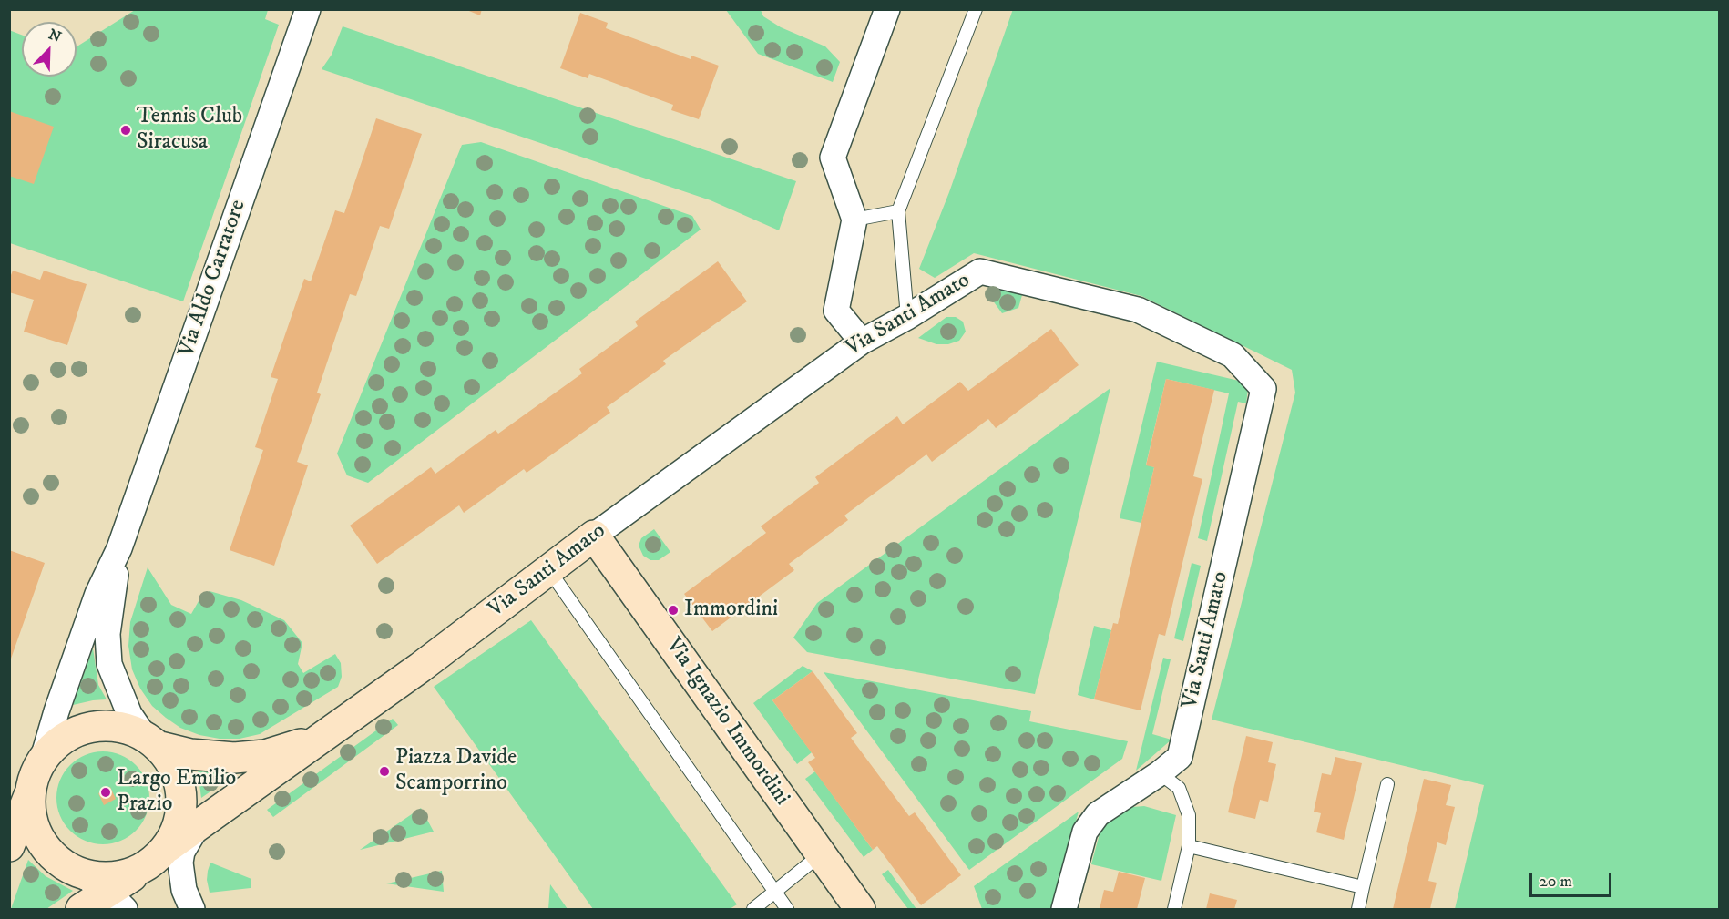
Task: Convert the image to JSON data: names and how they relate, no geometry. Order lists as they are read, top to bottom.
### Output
{
  "streets": {
    "street": ["Via Aldo Carratore", "Via Santi Amato", "Via Ignazio Immordini"]
  },
  "crossings": [
    ["Via Santi Amato", "Via Ignazio Immordini"]
  ],
  "places": [
    "Tennis Club Siracusa",
    "Immordini",
    "Piazza Davide Scamporrino",
    "Largo Emilio Prazio"
  ],
  "scale_bar": "20 m",
  "north": "top right"
}
